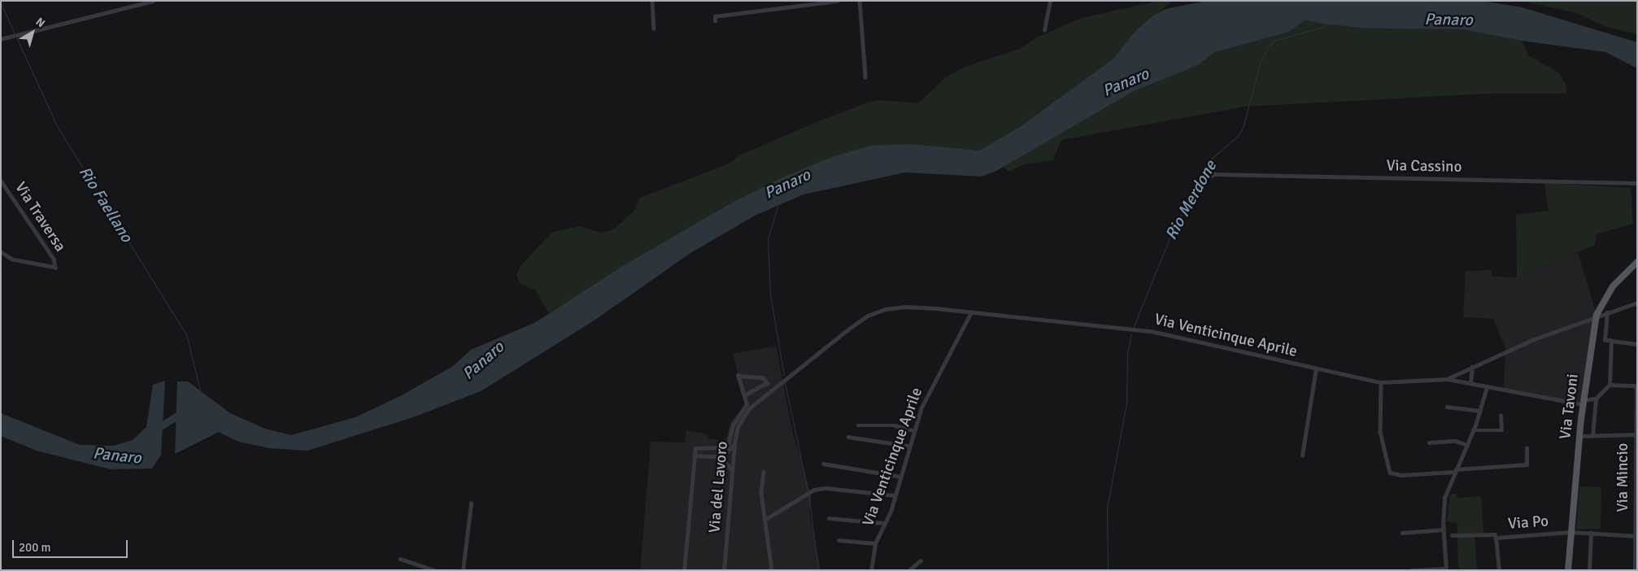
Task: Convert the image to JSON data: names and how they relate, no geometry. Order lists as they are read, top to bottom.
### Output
{
  "streets": {
    "main road": ["Via Tavoni"],
    "street": [
      "Via Cassino",
      "Via Traversa",
      "Via Venticinque Aprile",
      "Via Mincio",
      "Via del Lavoro",
      "Via Po"
    ]
  },
  "crossings": [
    ["Via Venticinque Aprile", "Via Tavoni"],
    ["Via Venticinque Aprile", "Via del Lavoro"],
    ["Via Tavoni", "Via Po"],
    ["Via Mincio", "Via Po"]
  ],
  "water": ["Panaro", "Rio Merdone", "Rio Faellano"],
  "scale_bar": "200 m",
  "north": "top right"
}
